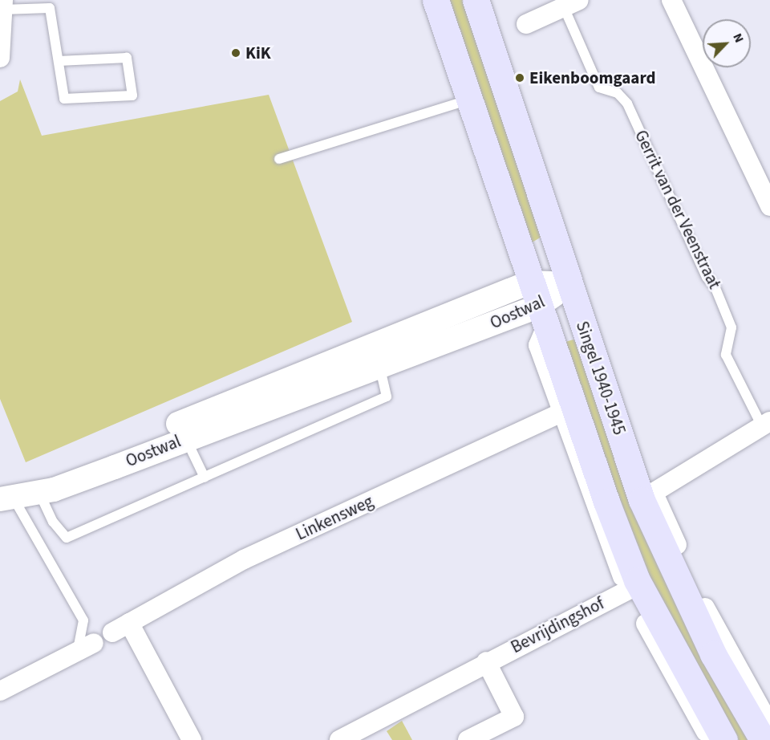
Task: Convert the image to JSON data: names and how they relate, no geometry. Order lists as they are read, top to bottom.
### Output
{
  "streets": {
    "main road": ["Singel 1940-1945"],
    "street": ["Oostwal", "Linkensweg", "Bevrijdingshof"],
    "lane": ["Gerrit van der Veenstraat"]
  },
  "crossings": [
    ["Oostwal", "Singel 1940-1945"]
  ],
  "places": ["KiK", "Eikenboomgaard"],
  "north": "top right"
}
